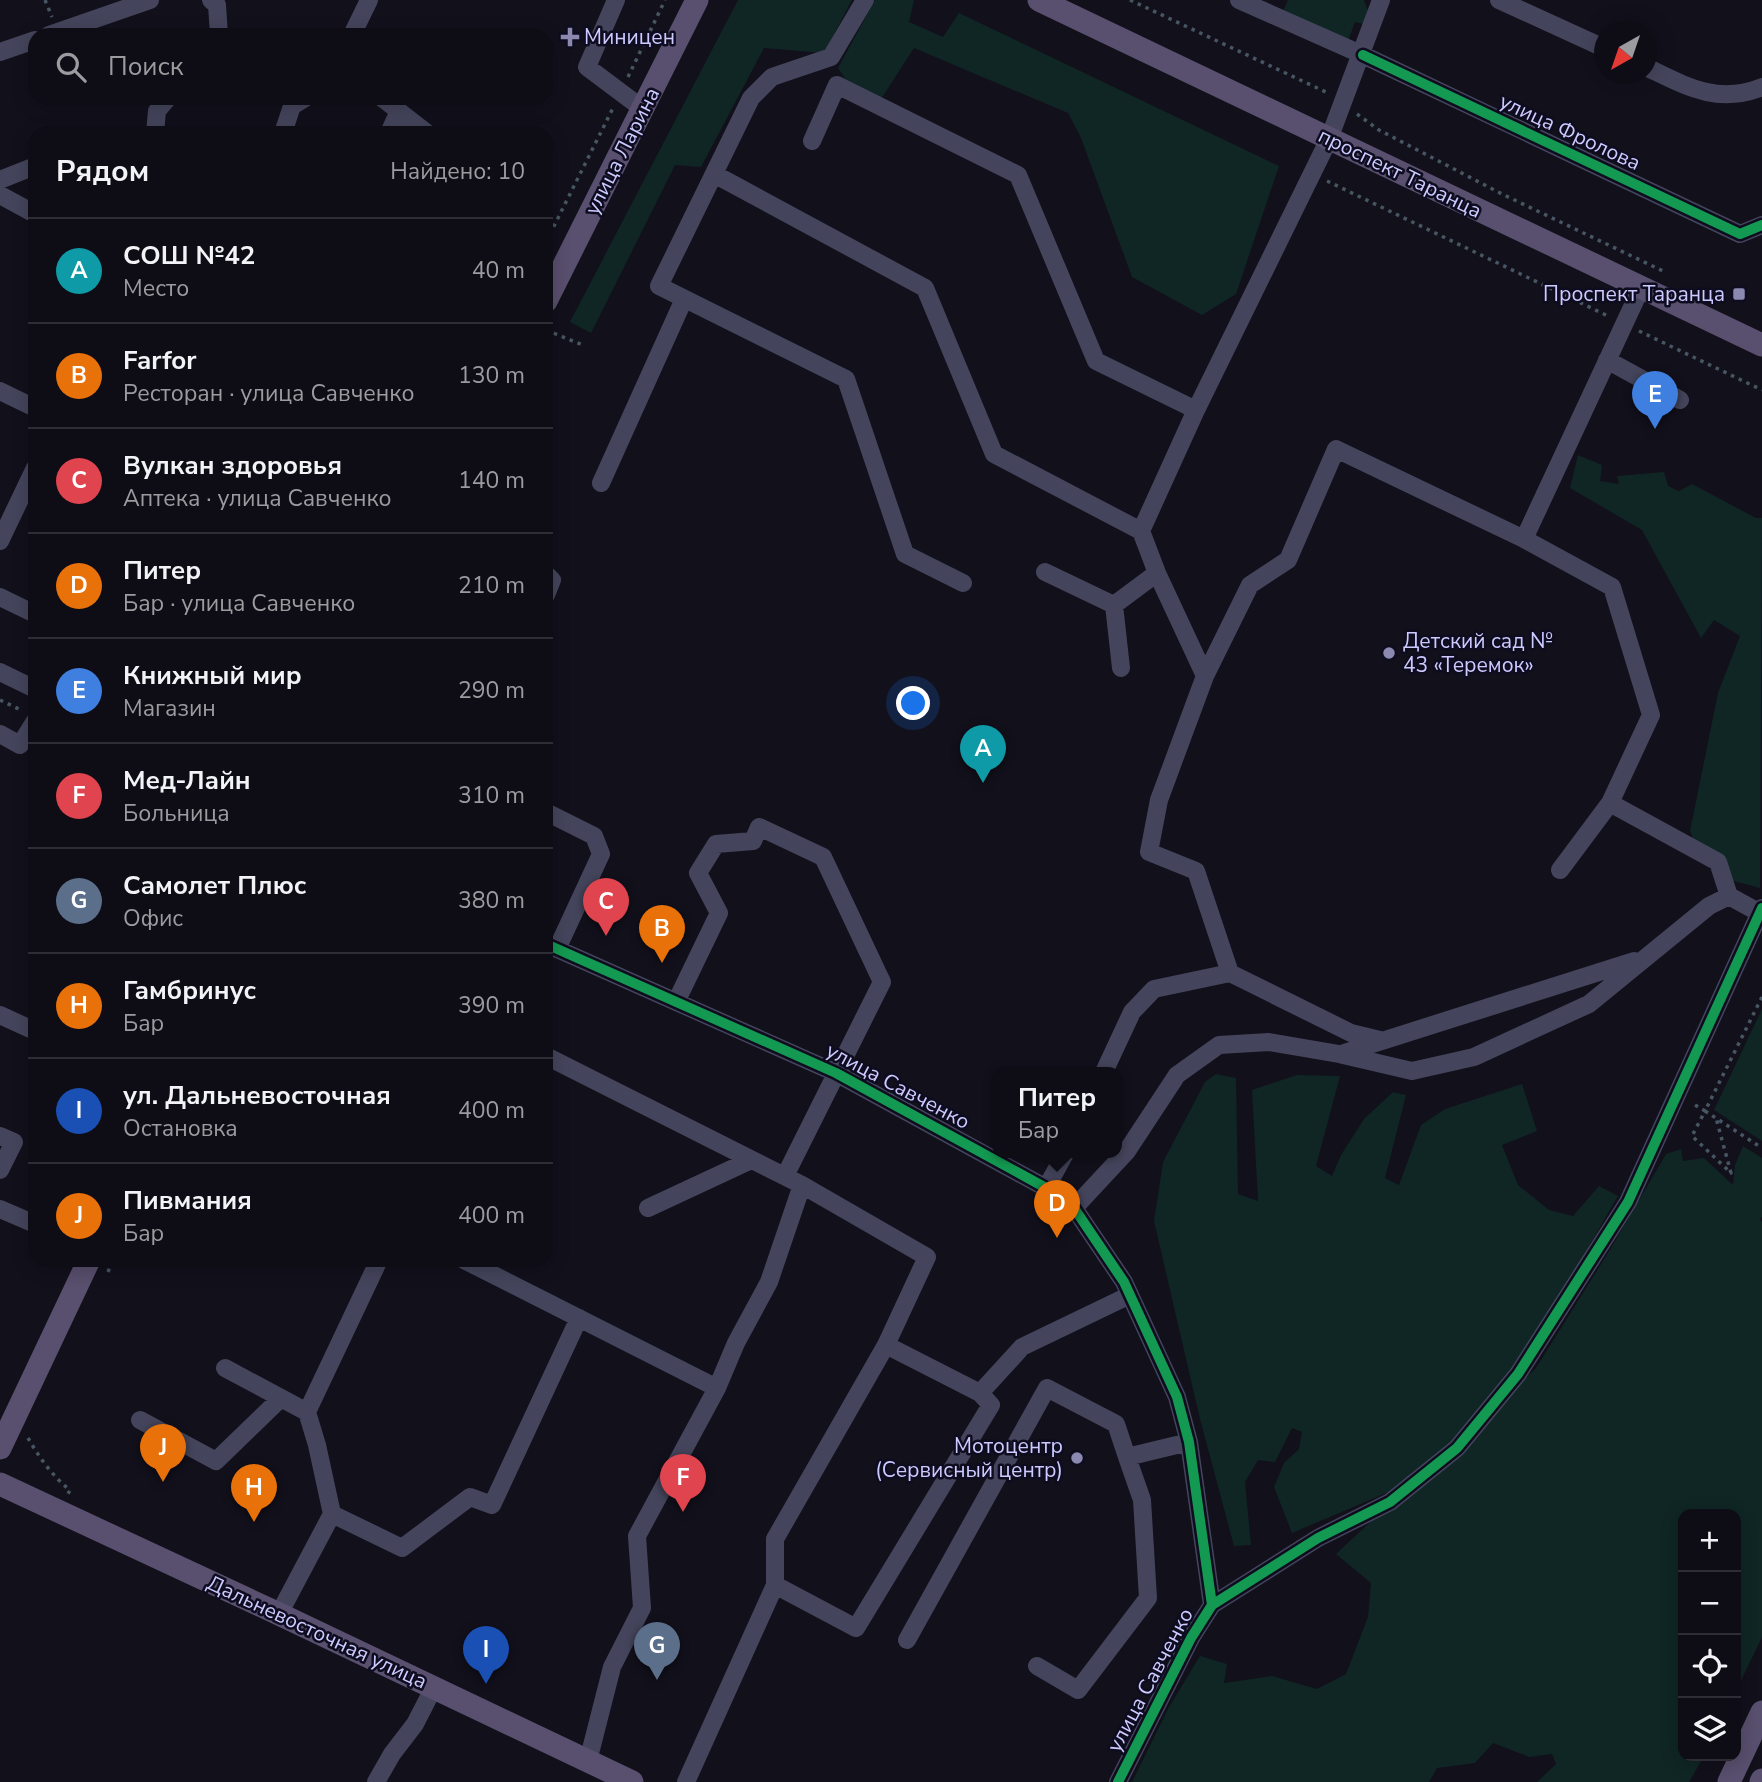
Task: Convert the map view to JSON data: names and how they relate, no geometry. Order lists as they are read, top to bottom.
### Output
{
  "streets": {
    "main road": ["улица Ларина", "проспект Таранца", "Дальневосточная улица"],
    "street": ["улица Фролова", "улица Савченко"]
  },
  "places": {
    "health": ["Миницен"],
    "transit": ["Проспект Таранца"],
    "other": ["Детский сад № 43 «Теремок»", "Мотоцентр (Сервисный центр)"]
  },
  "north": "bottom left",
  "page": {
    "search": "Поиск",
    "heading": ["Рядом", "Найдено: 10"],
    "list": [
      {
        "mark": "A",
        "name": "СОШ №42",
        "note": "Место",
        "value": "40 m"
      },
      {
        "mark": "B",
        "name": "Farfor",
        "note": "Ресторан · улица Савченко",
        "value": "130 m"
      },
      {
        "mark": "C",
        "name": "Вулкан здоровья",
        "note": "Аптека · улица Савченко",
        "value": "140 m"
      },
      {
        "mark": "D",
        "name": "Питер",
        "note": "Бар · улица Савченко",
        "value": "210 m"
      },
      {
        "mark": "E",
        "name": "Книжный мир",
        "note": "Магазин",
        "value": "290 m"
      },
      {
        "mark": "F",
        "name": "Мед-Лайн",
        "note": "Больница",
        "value": "310 m"
      },
      {
        "mark": "G",
        "name": "Самолет Плюс",
        "note": "Офис",
        "value": "380 m"
      },
      {
        "mark": "H",
        "name": "Гамбринус",
        "note": "Бар",
        "value": "390 m"
      },
      {
        "mark": "I",
        "name": "ул. Дальневосточная",
        "note": "Остановка",
        "value": "400 m"
      },
      {
        "mark": "J",
        "name": "Пивмания",
        "note": "Бар",
        "value": "400 m"
      }
    ],
    "pins": [
      "E",
      "A",
      "C",
      "B",
      "D",
      "J",
      "F",
      "H",
      "G",
      "I"
    ],
    "popup": ["Питер", "Бар"],
    "map_buttons": ["+", "−"]
  }
}
